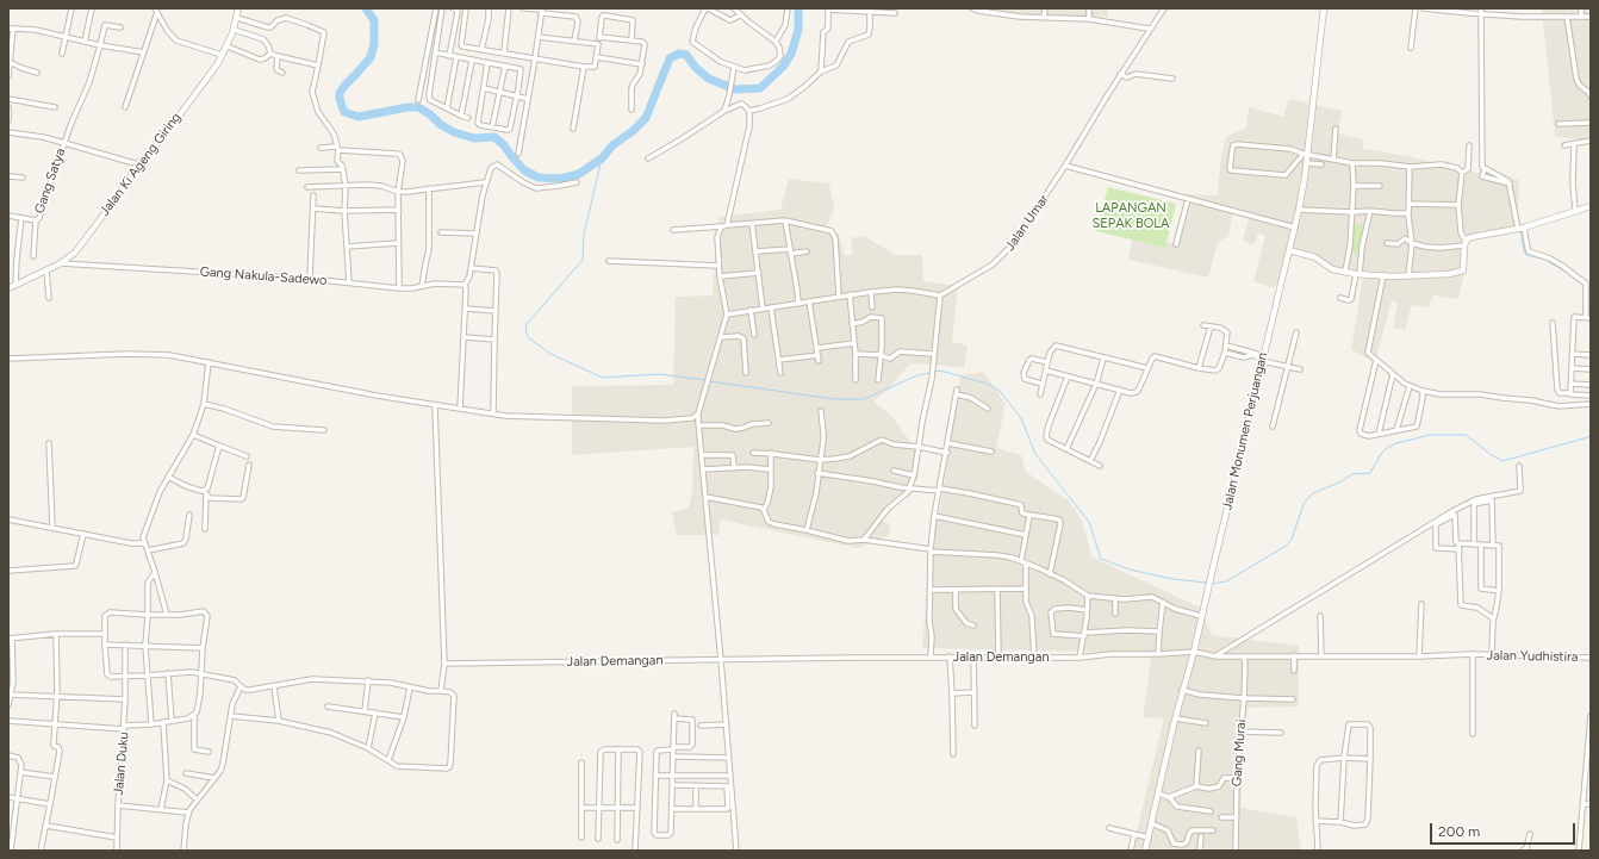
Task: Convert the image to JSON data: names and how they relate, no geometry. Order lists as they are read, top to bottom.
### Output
{
  "streets": {
    "street": [
      "Jalan Ki Ageng Giring",
      "Gang Satya",
      "Jalan Umar",
      "Gang Nakula-Sadewo",
      "Jalan Monumen Perjuangan",
      "Jalan Yudhistira",
      "Jalan Demangan",
      "Gang Murai",
      "Jalan Duku"
    ]
  },
  "crossings": [
    ["Jalan Ki Ageng Giring", "Gang Nakula-Sadewo"],
    ["Jalan Monumen Perjuangan", "Jalan Demangan"],
    ["Jalan Yudhistira", "Jalan Demangan"],
    ["Jalan Demangan", "Gang Murai"]
  ],
  "parks": ["LAPANGAN SEPAK BOLA"],
  "scale_bar": "200 m"
}
